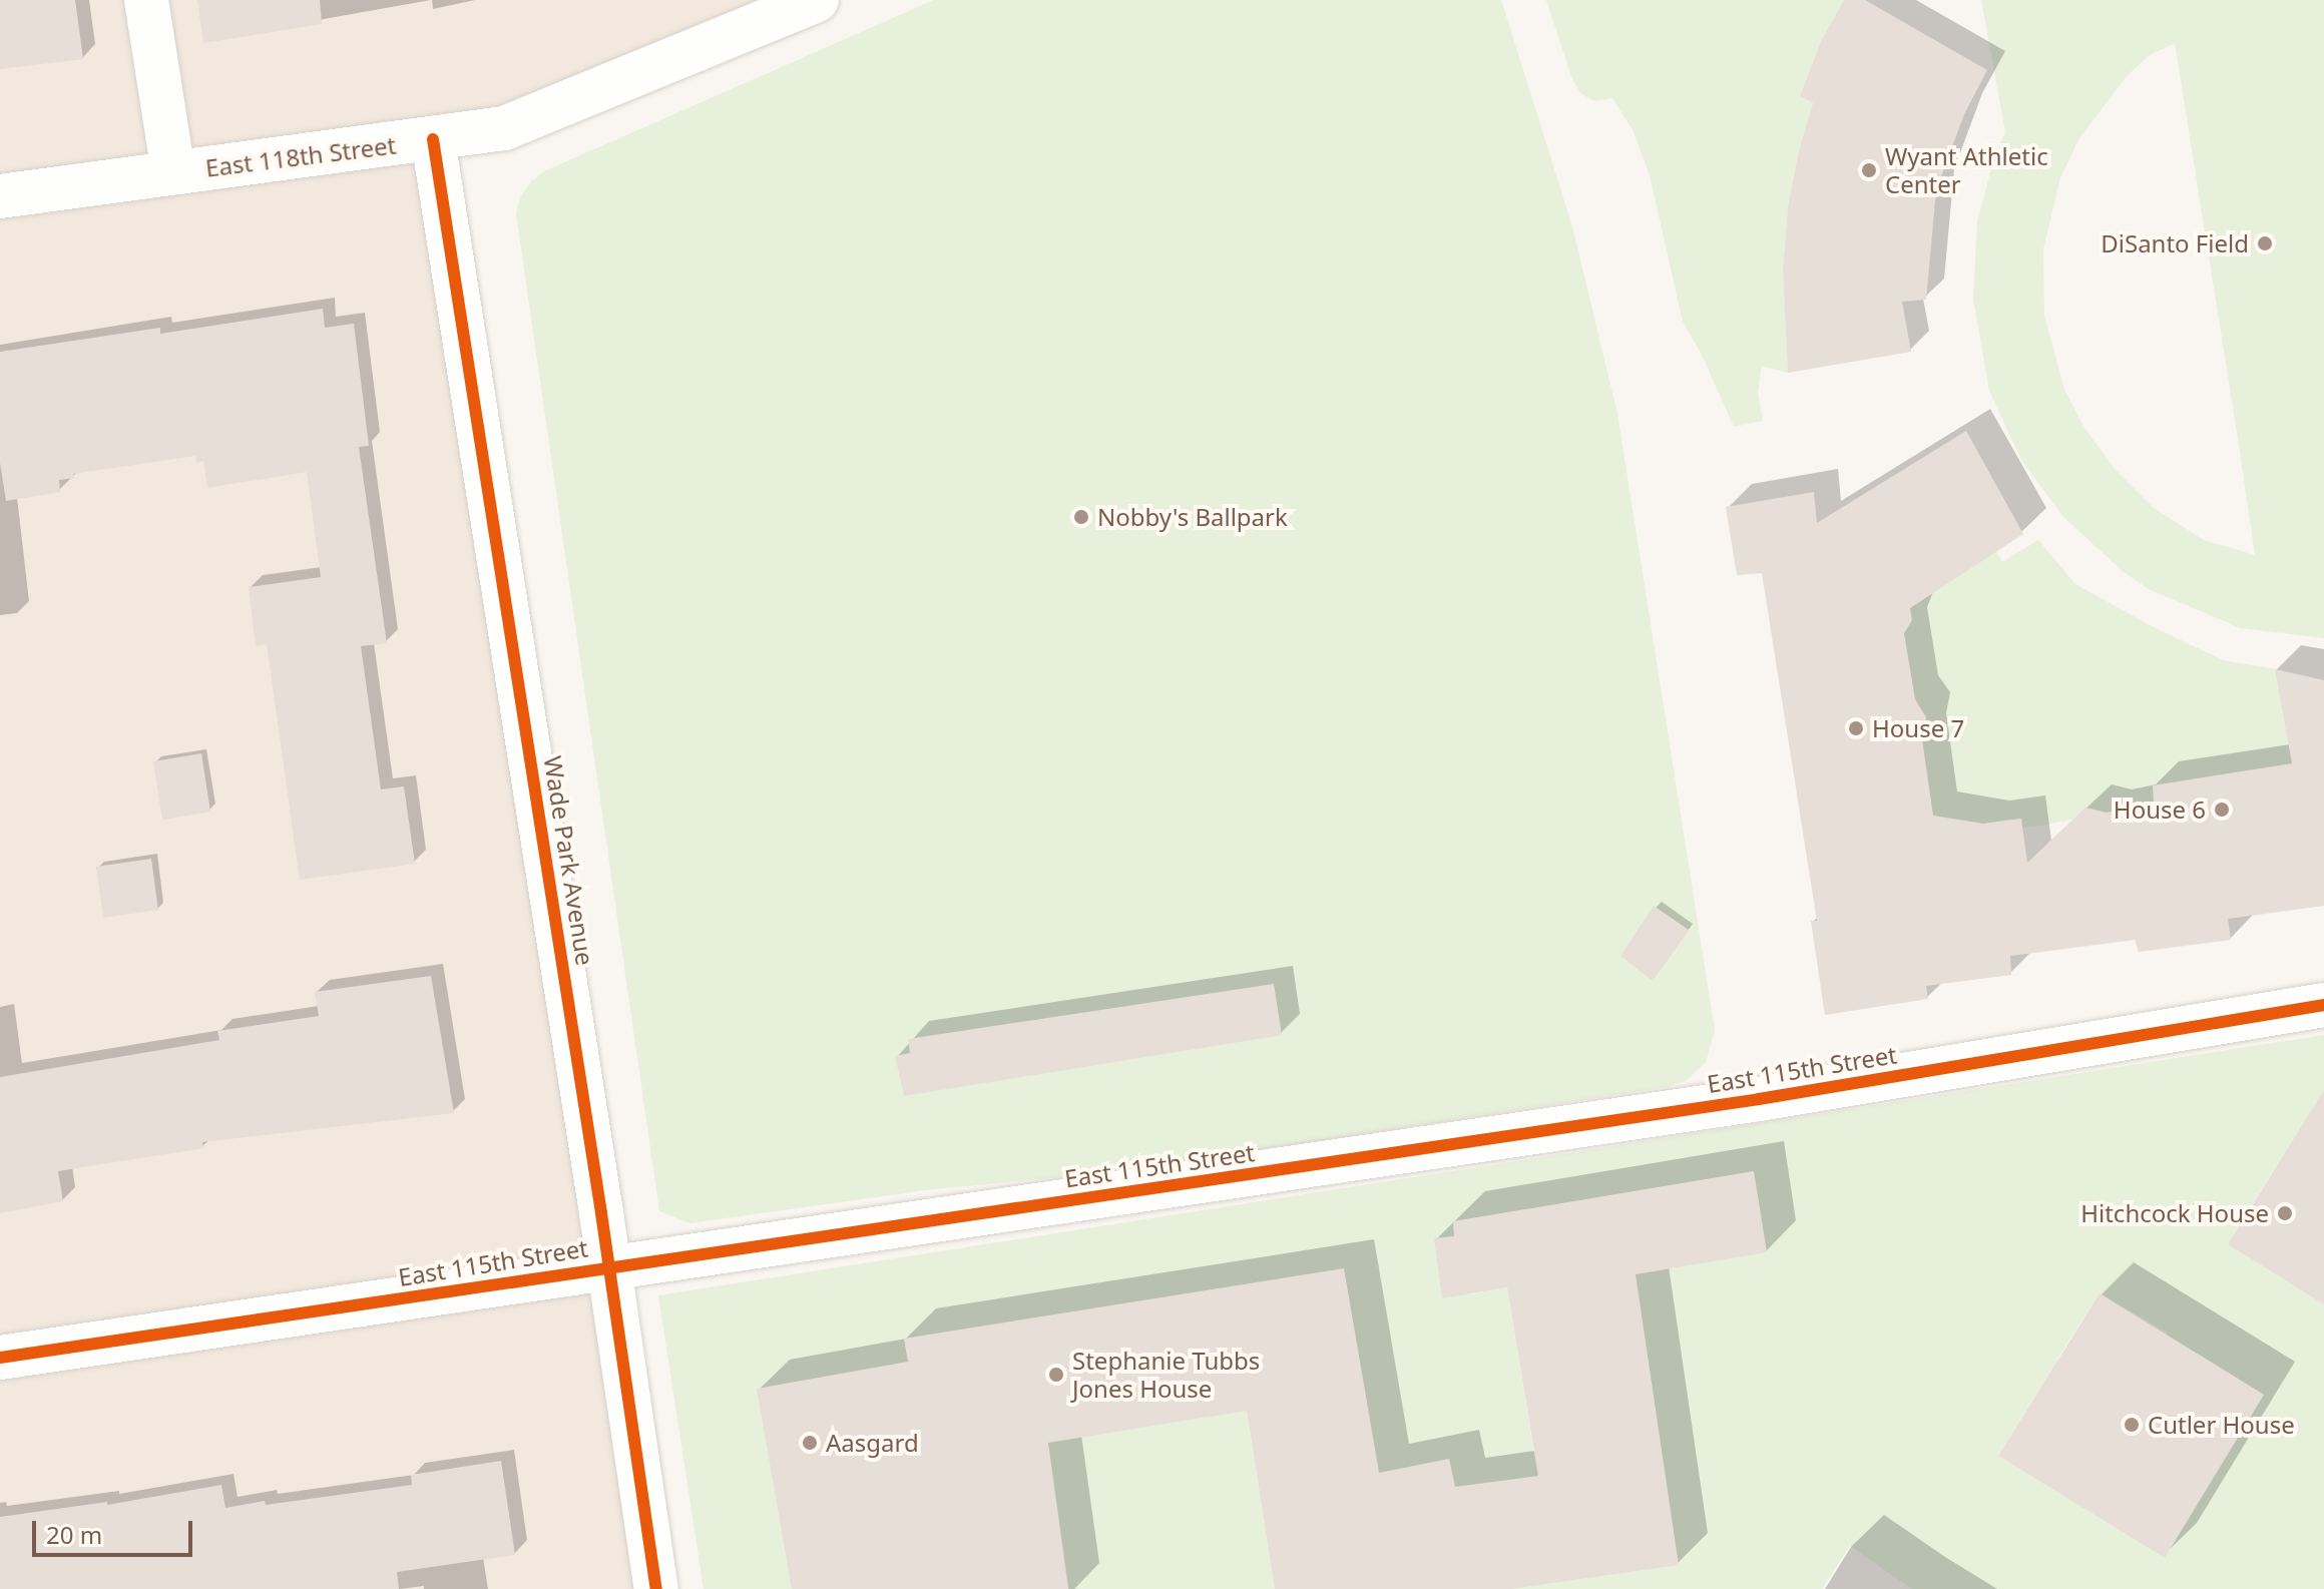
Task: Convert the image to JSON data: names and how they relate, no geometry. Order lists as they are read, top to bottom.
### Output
{
  "streets": {
    "street": ["East 118th Street", "Wade Park Avenue", "East 115th Street"]
  },
  "crossings": [
    ["East 118th Street", "Wade Park Avenue"],
    ["Wade Park Avenue", "East 115th Street"]
  ],
  "places": [
    "Wyant Athletic Center",
    "DiSanto Field",
    "Nobby's Ballpark",
    "House 7",
    "House 6",
    "Hitchcock House",
    "Stephanie Tubbs Jones House",
    "Cutler House",
    "Aasgard"
  ],
  "scale_bar": "20 m"
}
